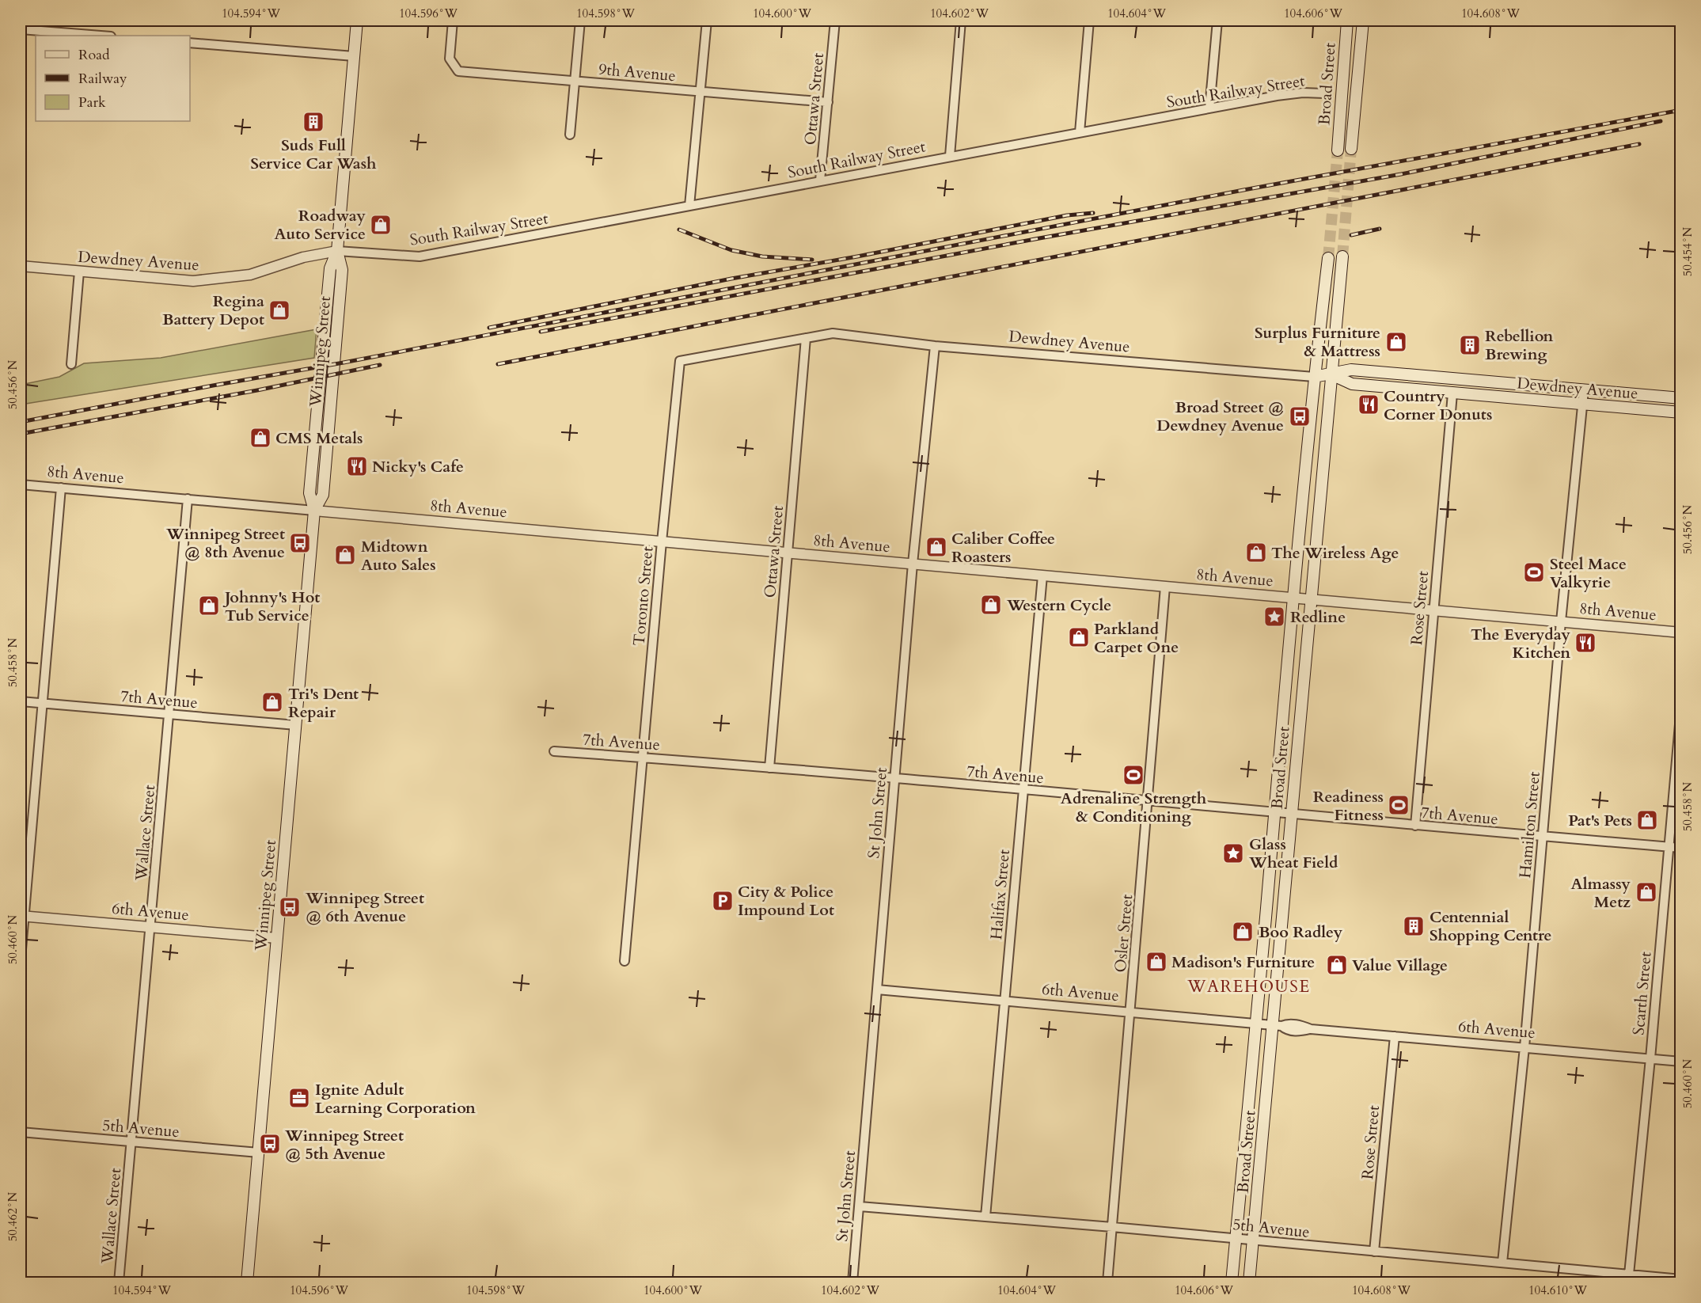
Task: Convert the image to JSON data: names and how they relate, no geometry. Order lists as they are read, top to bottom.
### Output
{
  "streets": {
    "main road": ["Broad Street", "Dewdney Avenue", "Winnipeg Street"],
    "street": [
      "9th Avenue",
      "South Railway Street",
      "Ottawa Street",
      "8th Avenue",
      "Toronto Street",
      "Rose Street",
      "7th Avenue",
      "St John Street",
      "Hamilton Street",
      "Wallace Street",
      "Halifax Street",
      "6th Avenue",
      "Osler Street",
      "Scarth Street",
      "5th Avenue"
    ]
  },
  "crossings": [
    ["9th Avenue", "Ottawa Street"],
    ["Broad Street", "Dewdney Avenue"],
    ["Broad Street", "8th Avenue"],
    ["Broad Street", "7th Avenue"],
    ["Broad Street", "6th Avenue"],
    ["Broad Street", "5th Avenue"],
    ["South Railway Street", "Ottawa Street"],
    ["South Railway Street", "Dewdney Avenue"],
    ["South Railway Street", "Winnipeg Street"],
    ["Ottawa Street", "Dewdney Avenue"],
    ["Ottawa Street", "8th Avenue"],
    ["Ottawa Street", "Toronto Street"],
    ["Ottawa Street", "7th Avenue"],
    ["Dewdney Avenue", "Winnipeg Street"],
    ["Dewdney Avenue", "Toronto Street"],
    ["Dewdney Avenue", "Rose Street"],
    ["Dewdney Avenue", "St John Street"],
    ["Dewdney Avenue", "Hamilton Street"],
    ["Winnipeg Street", "8th Avenue"],
    ["Winnipeg Street", "7th Avenue"],
    ["Winnipeg Street", "6th Avenue"],
    ["Winnipeg Street", "5th Avenue"],
    ["8th Avenue", "Toronto Street"],
    ["8th Avenue", "Rose Street"],
    ["8th Avenue", "St John Street"],
    ["8th Avenue", "Hamilton Street"],
    ["8th Avenue", "Wallace Street"],
    ["8th Avenue", "Halifax Street"],
    ["8th Avenue", "Osler Street"],
    ["Toronto Street", "7th Avenue"],
    ["Rose Street", "7th Avenue"],
    ["Rose Street", "6th Avenue"],
    ["Rose Street", "5th Avenue"],
    ["7th Avenue", "St John Street"],
    ["7th Avenue", "Hamilton Street"],
    ["7th Avenue", "Wallace Street"],
    ["7th Avenue", "Halifax Street"],
    ["7th Avenue", "Osler Street"],
    ["7th Avenue", "Scarth Street"],
    ["St John Street", "6th Avenue"],
    ["St John Street", "5th Avenue"],
    ["Hamilton Street", "6th Avenue"],
    ["Hamilton Street", "5th Avenue"],
    ["Wallace Street", "6th Avenue"],
    ["Wallace Street", "5th Avenue"],
    ["Halifax Street", "6th Avenue"],
    ["Halifax Street", "5th Avenue"],
    ["6th Avenue", "Osler Street"],
    ["6th Avenue", "Scarth Street"],
    ["Osler Street", "5th Avenue"],
    ["Scarth Street", "5th Avenue"]
  ],
  "districts": ["WAREHOUSE"],
  "places": {
    "building": ["Suds Full Service Car Wash", "Rebellion Brewing", "Centennial Shopping Centre"],
    "shop": [
      "Roadway Auto Service",
      "Regina Battery Depot",
      "Surplus Furniture & Mattress",
      "CMS Metals",
      "Caliber Coffee Roasters",
      "The Wireless Age",
      "Midtown Auto Sales",
      "Western Cycle",
      "Johnny's Hot Tub Service",
      "Parkland Carpet One",
      "Tri's Dent Repair",
      "Pat's Pets",
      "Almassy Metz",
      "Boo Radley",
      "Madison's Furniture",
      "Value Village"
    ],
    "restaurant": ["Country Corner Donuts", "Nicky's Cafe", "The Everyday Kitchen"],
    "bus stop": [
      "Broad Street @ Dewdney Avenue",
      "Winnipeg Street @ 8th Avenue",
      "Winnipeg Street @ 6th Avenue",
      "Winnipeg Street @ 5th Avenue"
    ],
    "sports": ["Steel Mace Valkyrie", "Adrenaline Strength & Conditioning", "Readiness Fitness"],
    "place": ["Redline", "Glass Wheat Field"],
    "parking": ["City & Police Impound Lot"],
    "office": ["Ignite Adult Learning Corporation"]
  },
  "legend": ["Road", "Railway", "Park"],
  "coordinates": [
    "104.594°W",
    "104.596°W",
    "104.598°W",
    "104.600°W",
    "104.602°W",
    "104.604°W",
    "104.606°W",
    "104.608°W",
    "50.454°N",
    "50.456°N",
    "50.458°N",
    "50.460°N",
    "50.462°N",
    "104.610°W"
  ]
}
